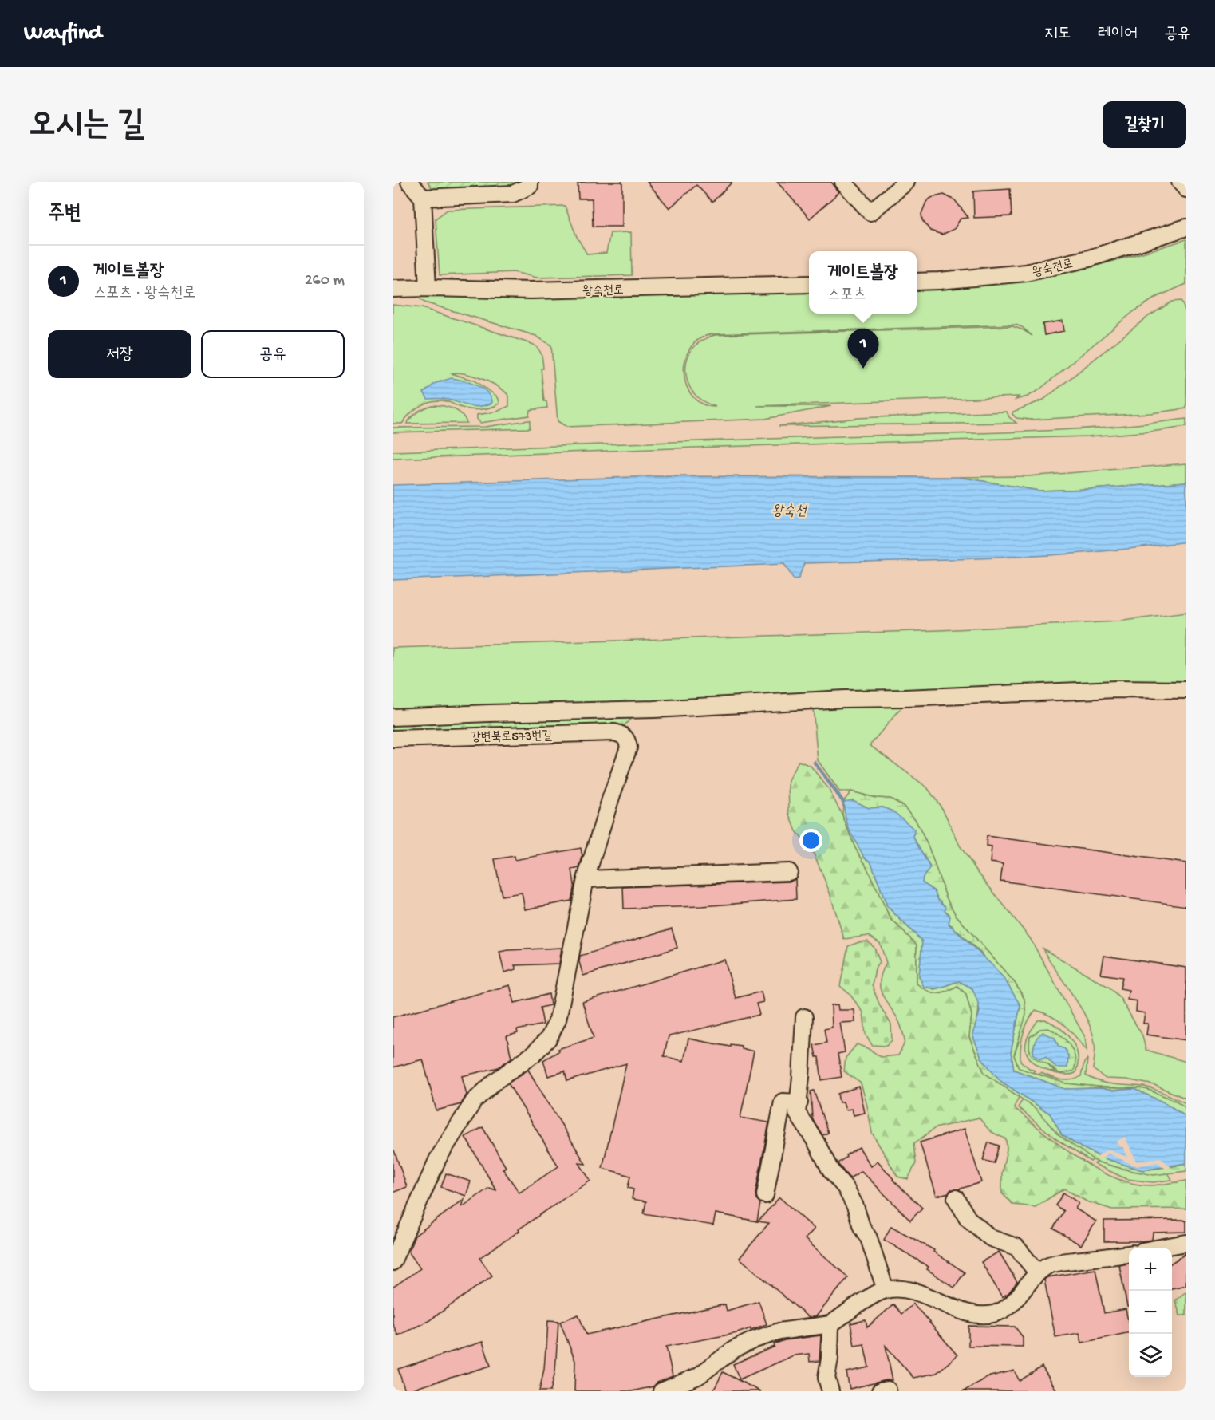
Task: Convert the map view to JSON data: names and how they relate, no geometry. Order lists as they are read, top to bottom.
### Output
{
  "streets": {
    "street": ["왕숙천로", "강변북로573번길"]
  },
  "water": ["왕숙천"],
  "page": {
    "header": "Wayfind",
    "nav": ["지도", "레이어", "공유"],
    "buttons": [
      "길찾기",
      ["저장", "공유"]
    ],
    "title": "오시는 길",
    "heading": "주변",
    "list": [
      {
        "mark": "1",
        "name": "게이트볼장",
        "note": "스포츠 · 왕숙천로",
        "value": "260 m"
      }
    ],
    "popup": ["게이트볼장", "스포츠"],
    "pins": "1",
    "map_buttons": ["+", "−"]
  }
}
